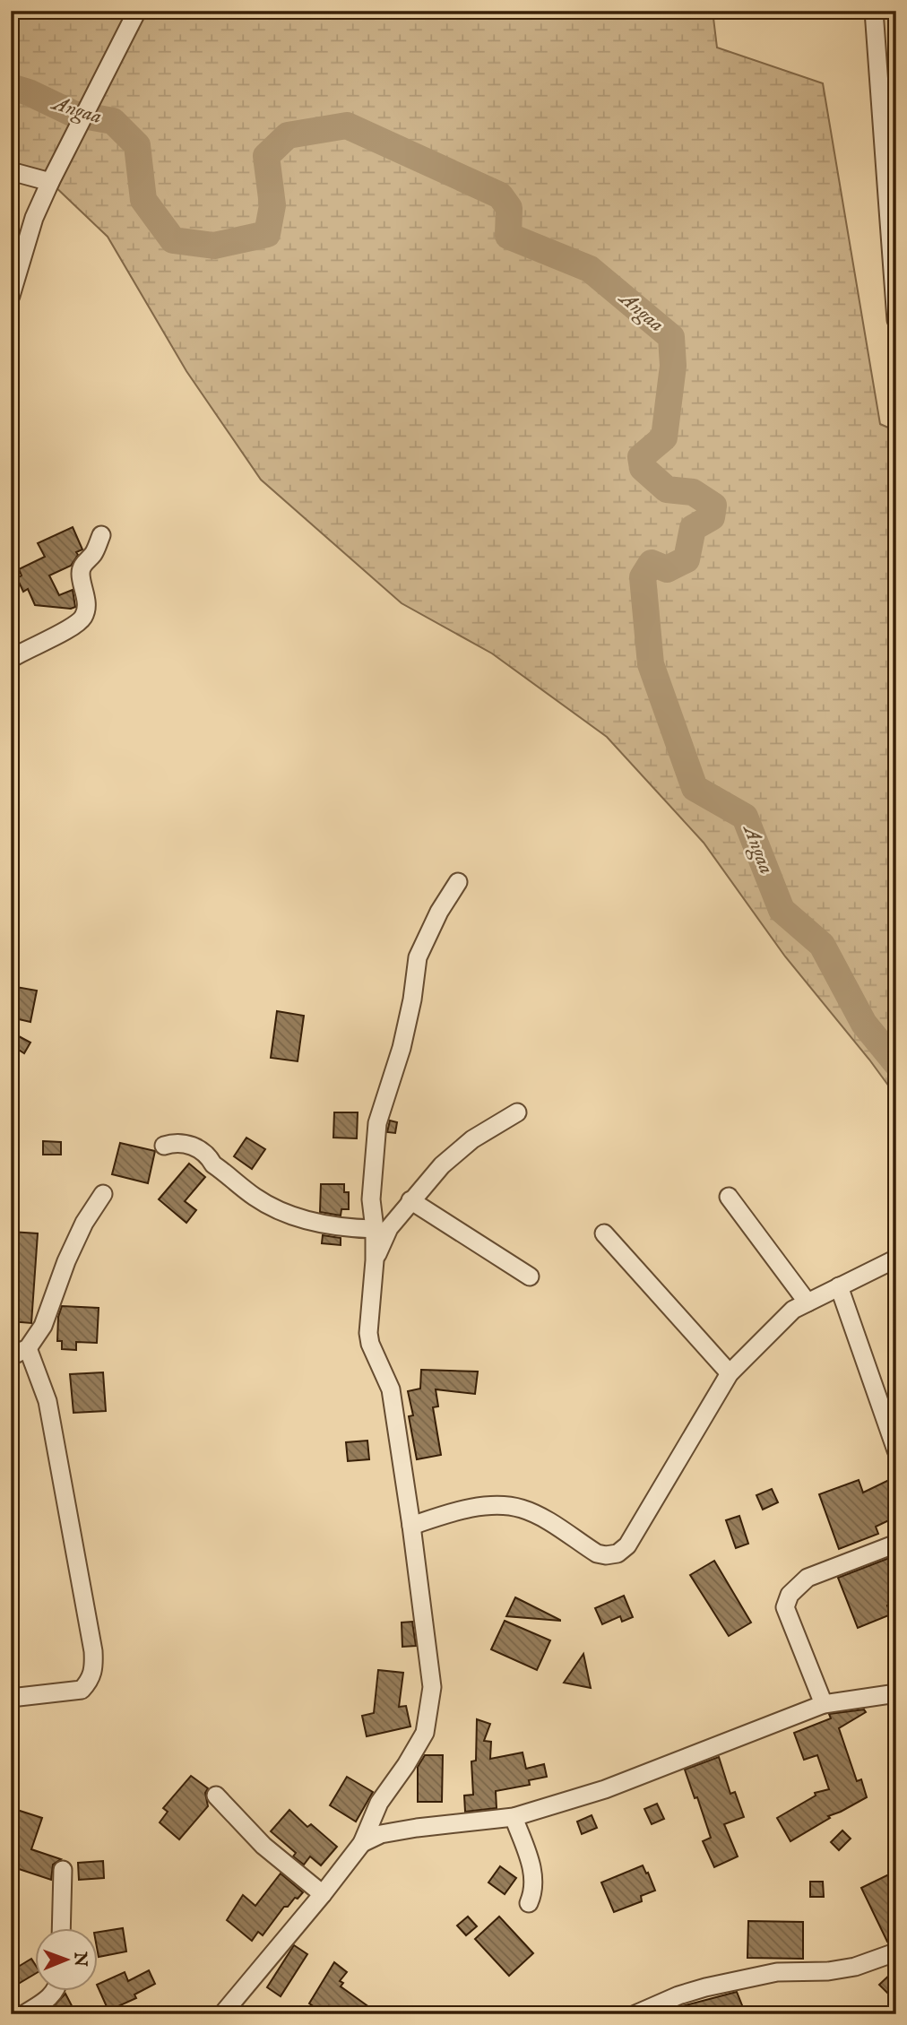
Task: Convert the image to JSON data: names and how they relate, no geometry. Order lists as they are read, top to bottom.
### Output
{
  "water": ["Angaa"],
  "north": "right"
}
